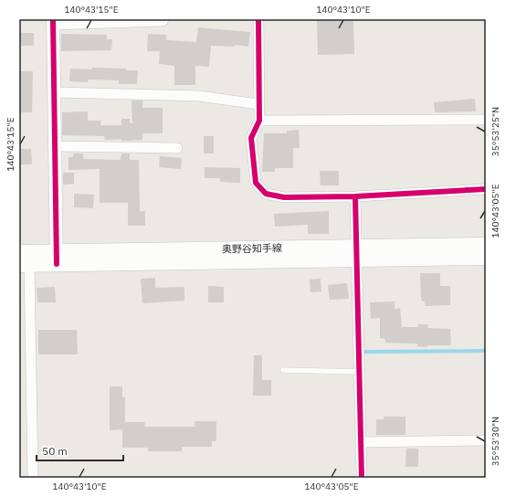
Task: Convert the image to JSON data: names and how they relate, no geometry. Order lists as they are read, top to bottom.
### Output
{
  "streets": {
    "main road": ["奥野谷知手線"]
  },
  "scale_bar": "50 m",
  "coordinates": [
    "140°43'15\"E",
    "140°43'10\"E",
    "35°53'25\"N",
    "140°43'05\"E",
    "35°53'30\"N"
  ]
}
